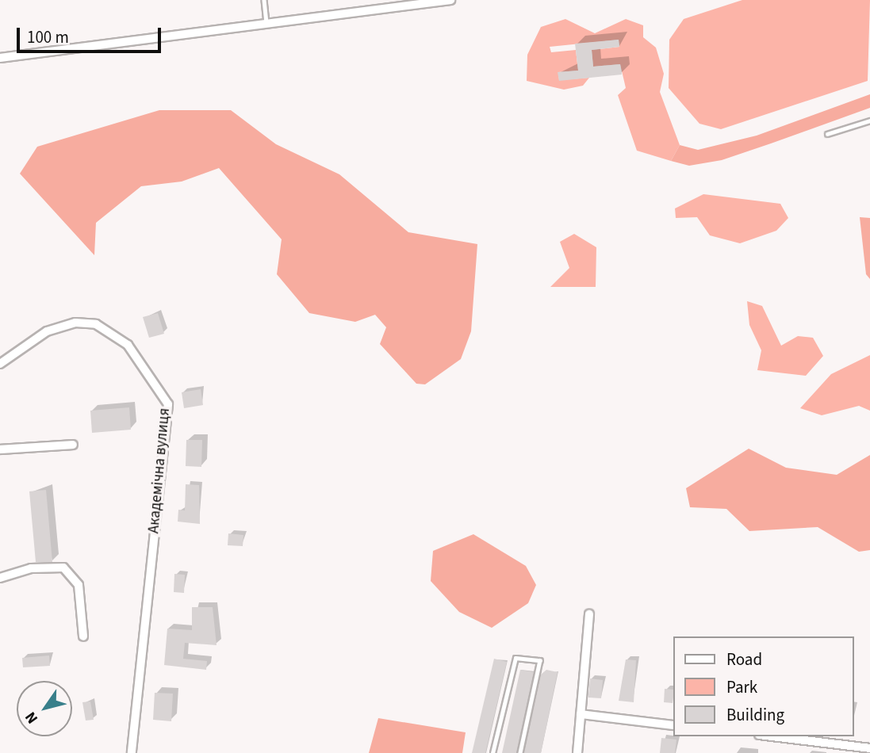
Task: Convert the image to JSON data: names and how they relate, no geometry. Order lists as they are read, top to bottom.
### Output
{
  "streets": {
    "street": ["Академічна вулиця"]
  },
  "legend": ["Road", "Park", "Building"],
  "scale_bar": "100 m",
  "north": "bottom left"
}
